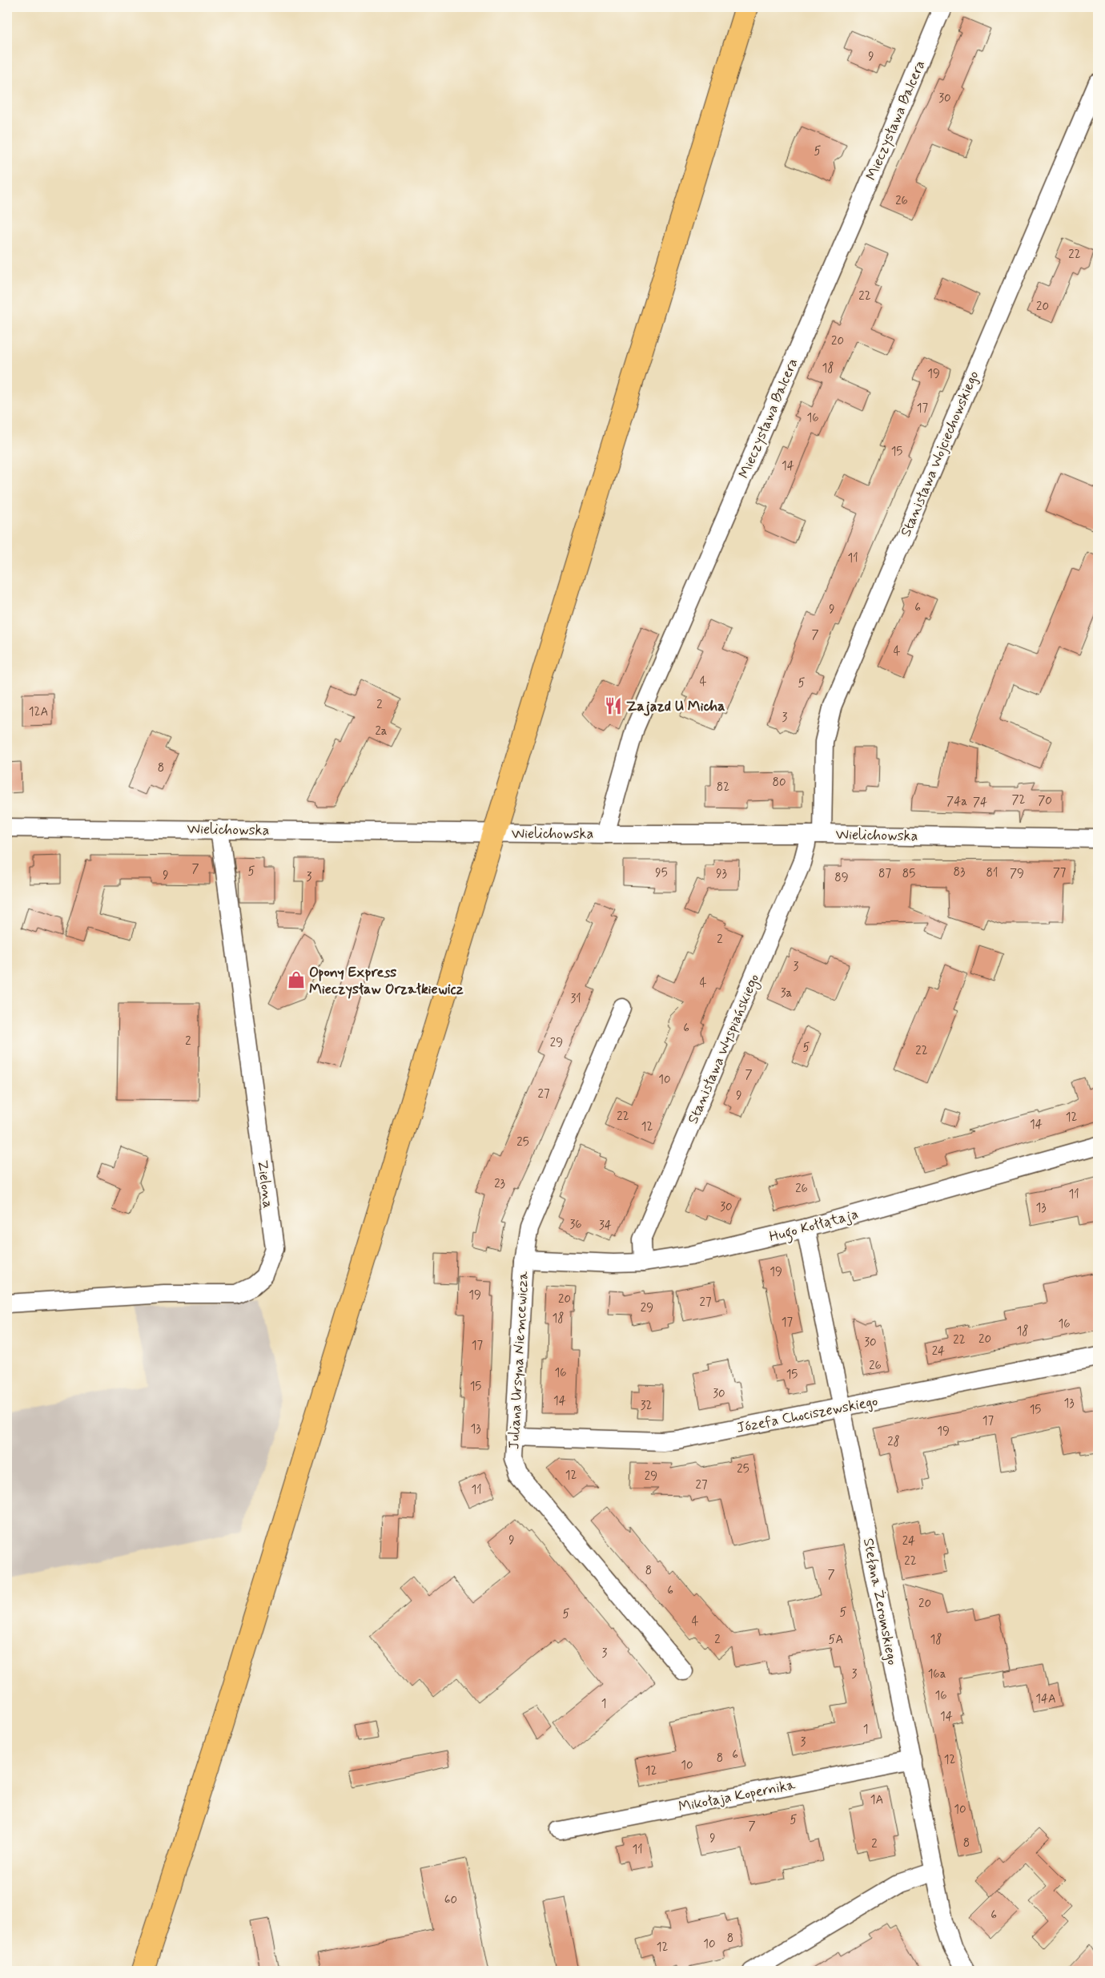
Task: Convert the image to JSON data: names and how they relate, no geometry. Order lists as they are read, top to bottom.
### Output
{
  "streets": {
    "street": [
      "Mieczysława Balcera",
      "Stanisława Wojciechowskiego",
      "Wielichowska",
      "Stanisława Wyspiańskiego",
      "Zielona",
      "Hugo Kołłątaja",
      "Juliana Ursyna Niemcewicza",
      "Józefa Chociszewskiego",
      "Stefana Żeromskiego",
      "Mikołaja Kopernika"
    ]
  },
  "crossings": [
    ["Mieczysława Balcera", "Wielichowska"],
    ["Stanisława Wojciechowskiego", "Wielichowska"],
    ["Stanisława Wojciechowskiego", "Stanisława Wyspiańskiego"],
    ["Wielichowska", "Stanisława Wyspiańskiego"],
    ["Wielichowska", "Zielona"],
    ["Stanisława Wyspiańskiego", "Hugo Kołłątaja"],
    ["Hugo Kołłątaja", "Juliana Ursyna Niemcewicza"],
    ["Hugo Kołłątaja", "Stefana Żeromskiego"],
    ["Juliana Ursyna Niemcewicza", "Józefa Chociszewskiego"],
    ["Józefa Chociszewskiego", "Stefana Żeromskiego"],
    ["Stefana Żeromskiego", "Mikołaja Kopernika"]
  ],
  "places": {
    "restaurant": ["Zajazd U Micha"],
    "shop": ["Opony Express Mieczysław Orzałkiewicz"]
  },
  "house_numbers": [
    "9",
    "30",
    "5",
    "26",
    "22",
    "22",
    "20",
    "20",
    "18",
    "19",
    "17",
    "16",
    "15",
    "14",
    "11",
    "6",
    "9",
    "7",
    "4",
    "4",
    "5",
    "2",
    "12A",
    "3",
    "2a",
    "8",
    "80",
    "82",
    "72",
    "70",
    "74a",
    "74",
    "7",
    "5",
    "83",
    "95",
    "81",
    "77",
    "93",
    "87",
    "85",
    "79",
    "9",
    "3",
    "89",
    "2",
    "3",
    "4",
    "3a",
    "31",
    "6",
    "2",
    "29",
    "5",
    "22",
    "7",
    "10",
    "27",
    "9",
    "22",
    "12",
    "14",
    "12",
    "25",
    "23",
    "26",
    "11",
    "30",
    "13",
    "36",
    "34",
    "19",
    "19",
    "20",
    "27",
    "29",
    "18",
    "17",
    "16",
    "18",
    "20",
    "22",
    "30",
    "17",
    "24",
    "26",
    "16",
    "15",
    "15",
    "30",
    "14",
    "13",
    "32",
    "15",
    "17",
    "13",
    "19",
    "28",
    "25",
    "12",
    "29",
    "27",
    "11",
    "9",
    "24",
    "22",
    "8",
    "7",
    "6",
    "20",
    "5",
    "5",
    "4",
    "2",
    "5A",
    "18",
    "3",
    "3",
    "16a",
    "16",
    "14A",
    "1",
    "14",
    "1",
    "3",
    "6",
    "8",
    "12",
    "10",
    "12",
    "1A",
    "10",
    "5",
    "7",
    "9",
    "8",
    "2",
    "11",
    "60",
    "6",
    "8",
    "10",
    "12"
  ]
}
